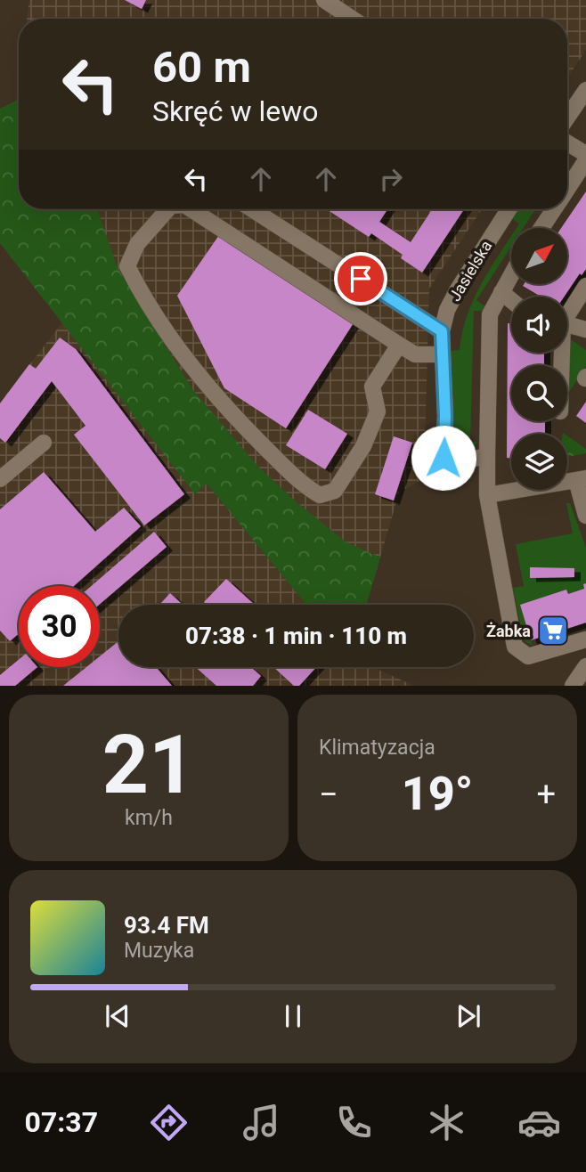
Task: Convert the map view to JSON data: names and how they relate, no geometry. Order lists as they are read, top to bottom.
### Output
{
  "streets": {
    "street": ["Jasielska"]
  },
  "places": {
    "supermarket": ["Żabka"]
  },
  "north": "top right",
  "page": {
    "turn": ["60 m", "Skręć w lewo"],
    "limit": "30",
    "trip": "07:38 · 1 min · 110 m",
    "tile": [
      ["21", "km/h"],
      "Klimatyzacja"
    ],
    "heat": ["−", "19°", "+"],
    "song": ["93.4 FM", "Muzyka"],
    "tabs": "07:37"
  }
}
